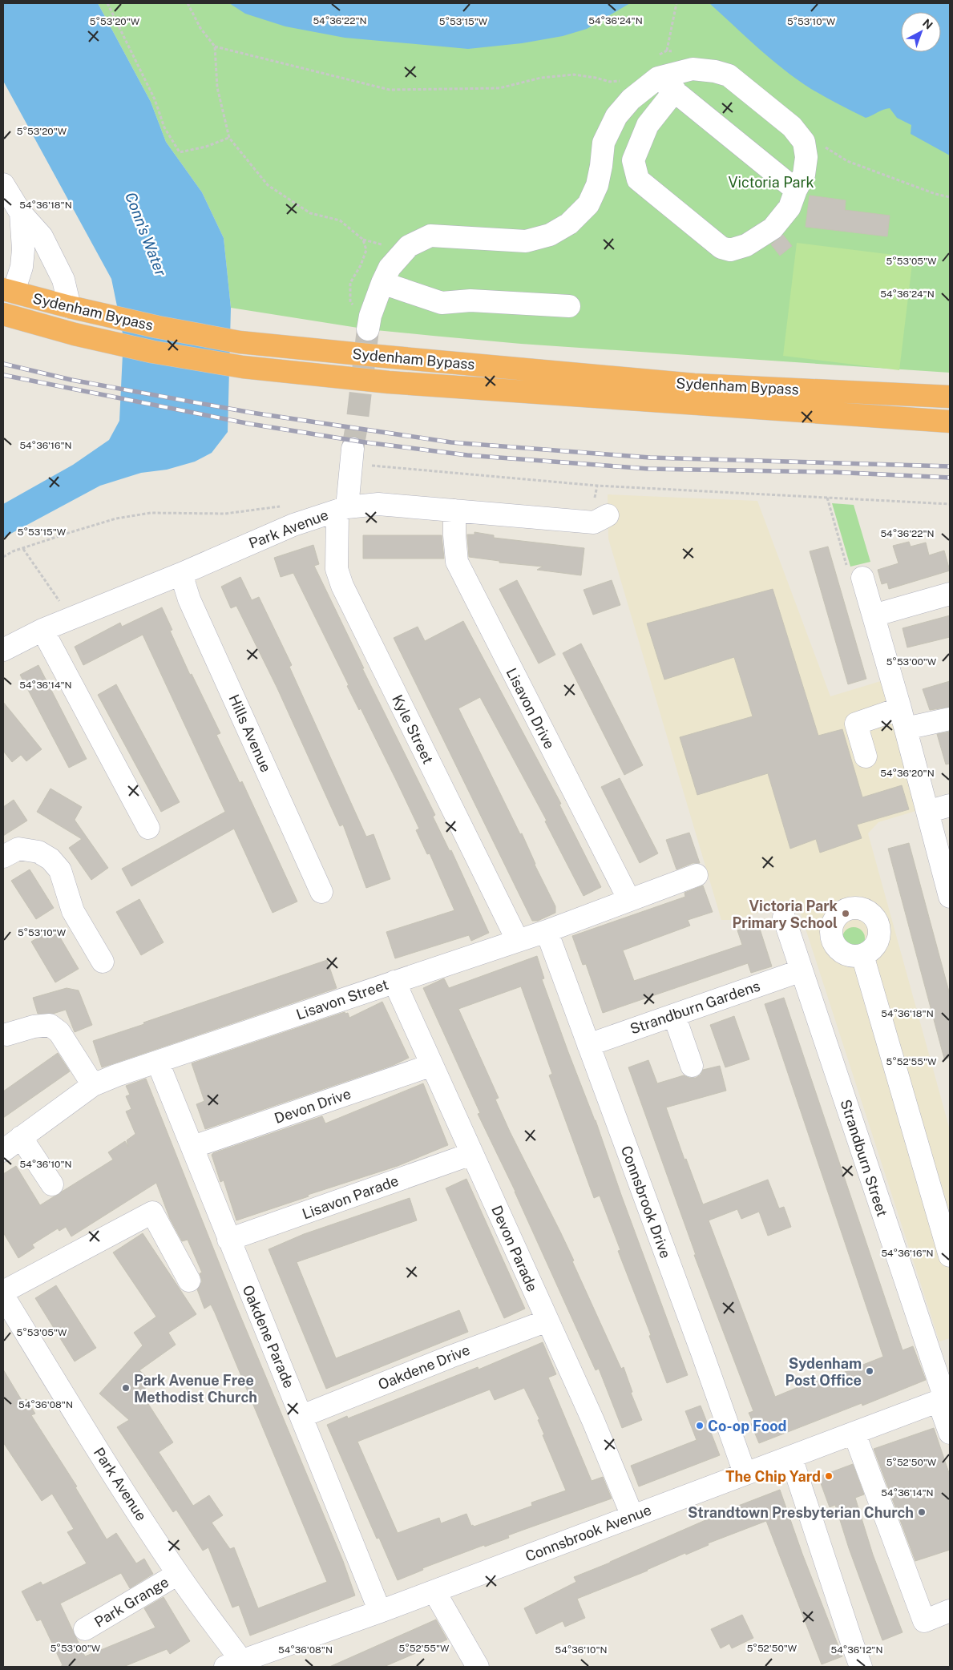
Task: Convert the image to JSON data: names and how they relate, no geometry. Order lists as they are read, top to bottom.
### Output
{
  "streets": {
    "highway": ["Sydenham Bypass"],
    "street": [
      "Park Avenue",
      "Lisavon Drive",
      "Kyle Street",
      "Hills Avenue",
      "Lisavon Street",
      "Strandburn Gardens",
      "Devon Drive",
      "Strandburn Street",
      "Lisavon Parade",
      "Connsbrook Drive",
      "Devon Parade",
      "Oakdene Parade",
      "Oakdene Drive",
      "Connsbrook Avenue",
      "Park Grange"
    ]
  },
  "crossings": [
    ["Park Avenue", "Lisavon Drive"],
    ["Park Avenue", "Kyle Street"],
    ["Park Avenue", "Hills Avenue"],
    ["Park Avenue", "Connsbrook Avenue"],
    ["Park Avenue", "Park Grange"],
    ["Lisavon Drive", "Lisavon Street"],
    ["Kyle Street", "Lisavon Street"],
    ["Lisavon Street", "Connsbrook Drive"],
    ["Lisavon Street", "Devon Parade"],
    ["Lisavon Street", "Oakdene Parade"],
    ["Strandburn Gardens", "Strandburn Street"],
    ["Strandburn Gardens", "Connsbrook Drive"],
    ["Devon Drive", "Devon Parade"],
    ["Devon Drive", "Oakdene Parade"],
    ["Strandburn Street", "Connsbrook Avenue"],
    ["Lisavon Parade", "Devon Parade"],
    ["Lisavon Parade", "Oakdene Parade"],
    ["Connsbrook Drive", "Connsbrook Avenue"],
    ["Devon Parade", "Oakdene Drive"],
    ["Devon Parade", "Connsbrook Avenue"],
    ["Oakdene Parade", "Oakdene Drive"],
    ["Oakdene Parade", "Connsbrook Avenue"]
  ],
  "water": ["Conn's Water"],
  "parks": ["Victoria Park"],
  "places": [
    "Victoria Park Primary School",
    "Sydenham Post Office",
    "Park Avenue Free Methodist Church",
    "Co-op Food",
    "The Chip Yard",
    "Strandtown Presbyterian Church"
  ],
  "north": "top right",
  "coordinates": [
    "54°36'22\"N",
    "54°36'24\"N",
    "5°53'20\"W",
    "5°53'15\"W",
    "5°53'10\"W",
    "54°36'18\"N",
    "5°53'05\"W",
    "54°36'16\"N",
    "5°53'00\"W",
    "54°36'14\"N",
    "54°36'20\"N",
    "5°52'55\"W",
    "54°36'10\"N",
    "54°36'08\"N",
    "5°52'50\"W",
    "54°36'12\"N"
  ]
}
